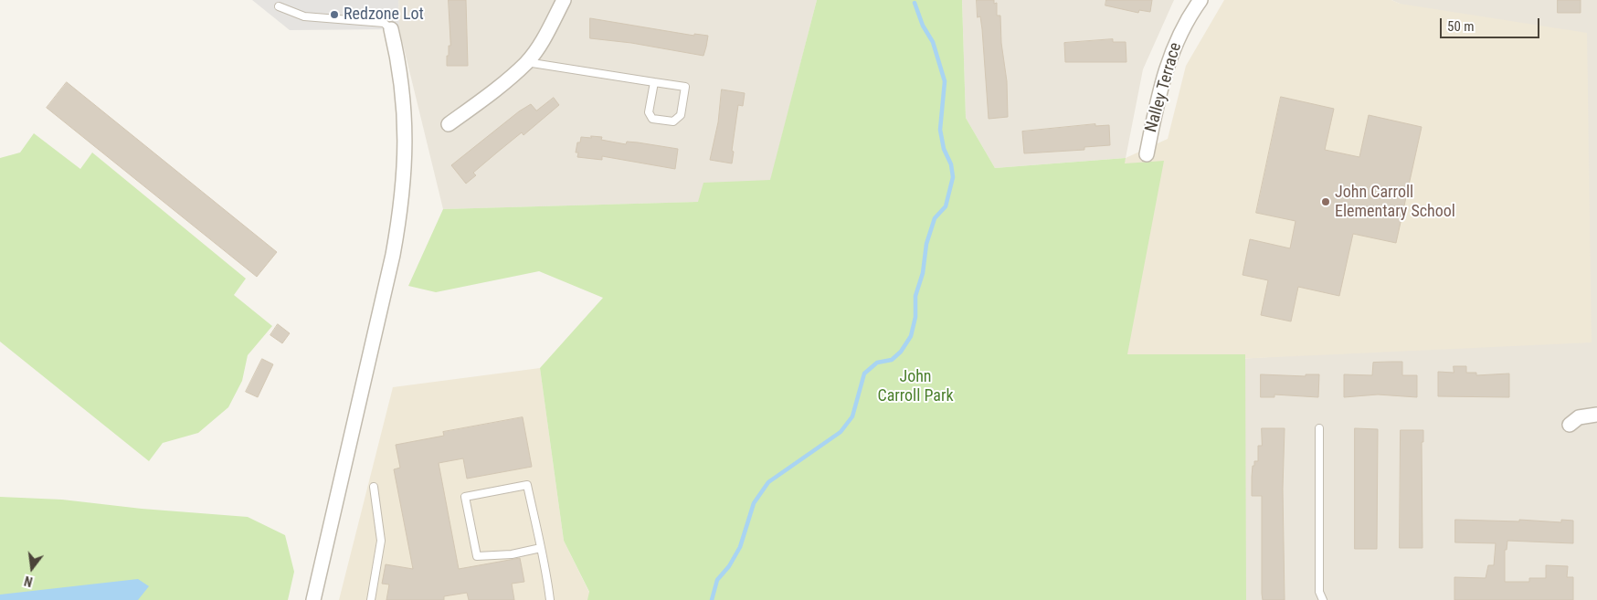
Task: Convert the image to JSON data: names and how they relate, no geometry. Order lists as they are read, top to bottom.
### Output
{
  "streets": {
    "street": ["Nalley Terrace"]
  },
  "parks": ["John Carroll Park"],
  "places": ["Redzone Lot", "John Carroll Elementary School"],
  "scale_bar": "50 m",
  "north": "bottom"
}
